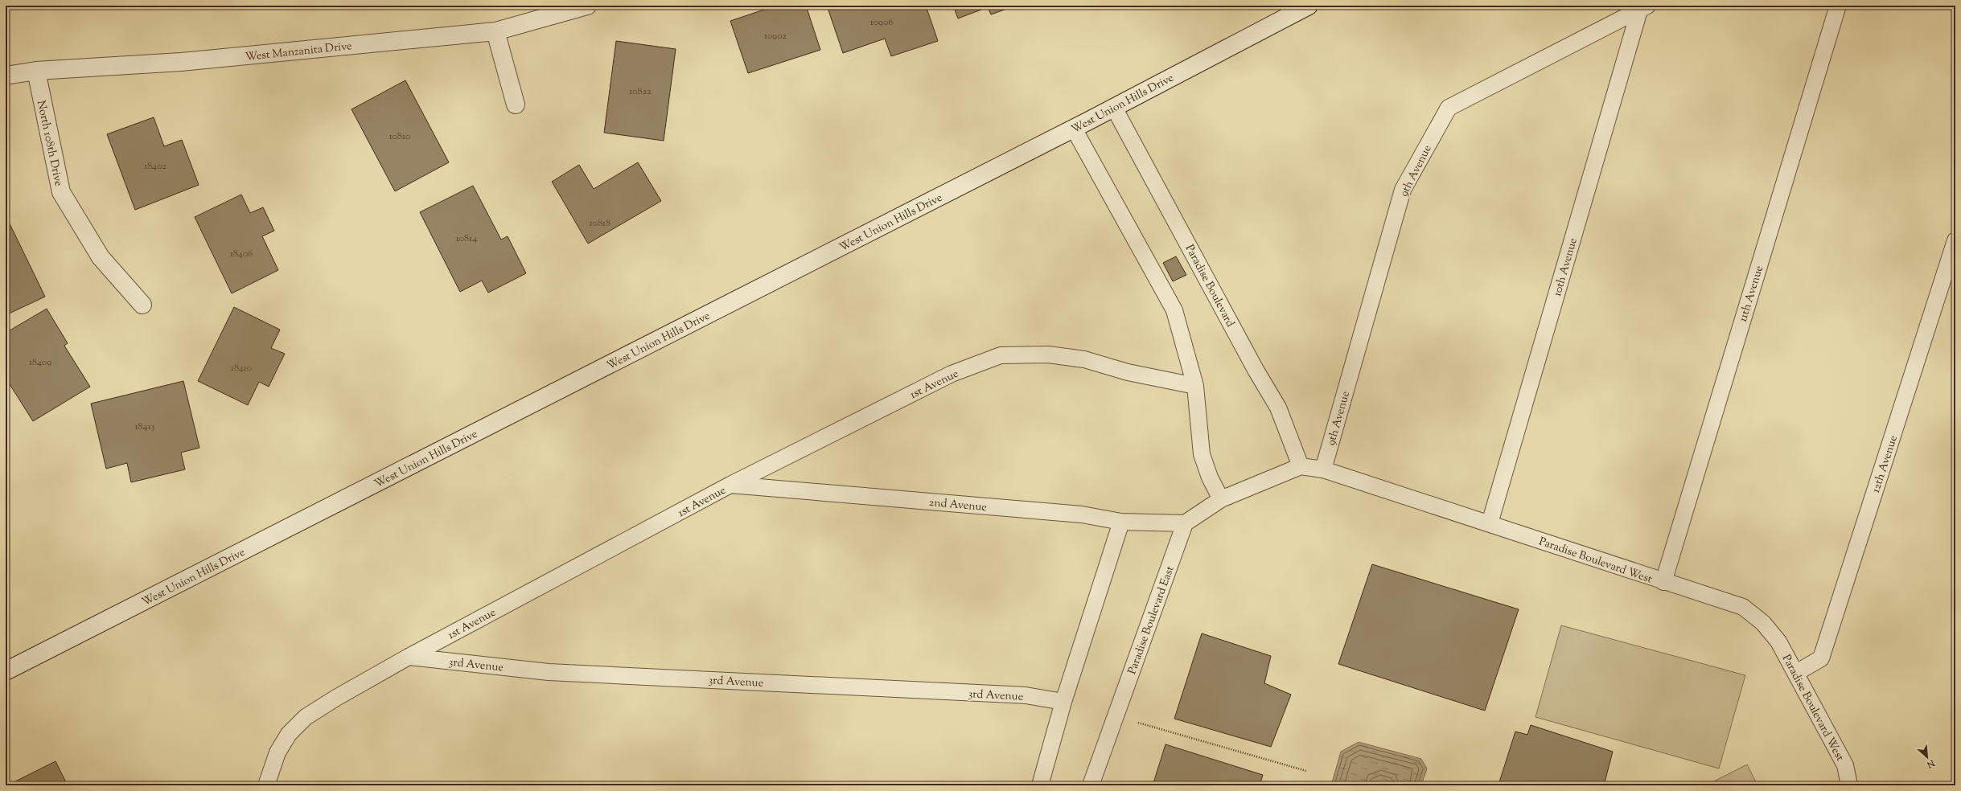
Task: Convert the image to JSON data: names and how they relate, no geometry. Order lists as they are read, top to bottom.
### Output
{
  "streets": {
    "main road": ["West Manzanita Drive", "West Union Hills Drive", "North 108th Drive"],
    "lane": [
      "9th Avenue",
      "10th Avenue",
      "Paradise Boulevard",
      "11th Avenue",
      "1st Avenue",
      "12th Avenue",
      "2nd Avenue",
      "Paradise Boulevard West",
      "Paradise Boulevard East",
      "3rd Avenue"
    ]
  },
  "crossings": [
    ["West Manzanita Drive", "North 108th Drive"],
    ["West Union Hills Drive", "Paradise Boulevard"],
    ["9th Avenue", "10th Avenue"],
    ["9th Avenue", "Paradise Boulevard West"],
    ["10th Avenue", "Paradise Boulevard West"],
    ["Paradise Boulevard", "Paradise Boulevard West"],
    ["11th Avenue", "Paradise Boulevard West"],
    ["1st Avenue", "2nd Avenue"],
    ["1st Avenue", "3rd Avenue"],
    ["12th Avenue", "Paradise Boulevard West"],
    ["2nd Avenue", "Paradise Boulevard East"]
  ],
  "house_numbers": [
    "10906",
    "10902",
    "10822",
    "10810",
    "18402",
    "10818",
    "10814",
    "18406",
    "18409",
    "18410",
    "18413"
  ],
  "north": "bottom right"
}
